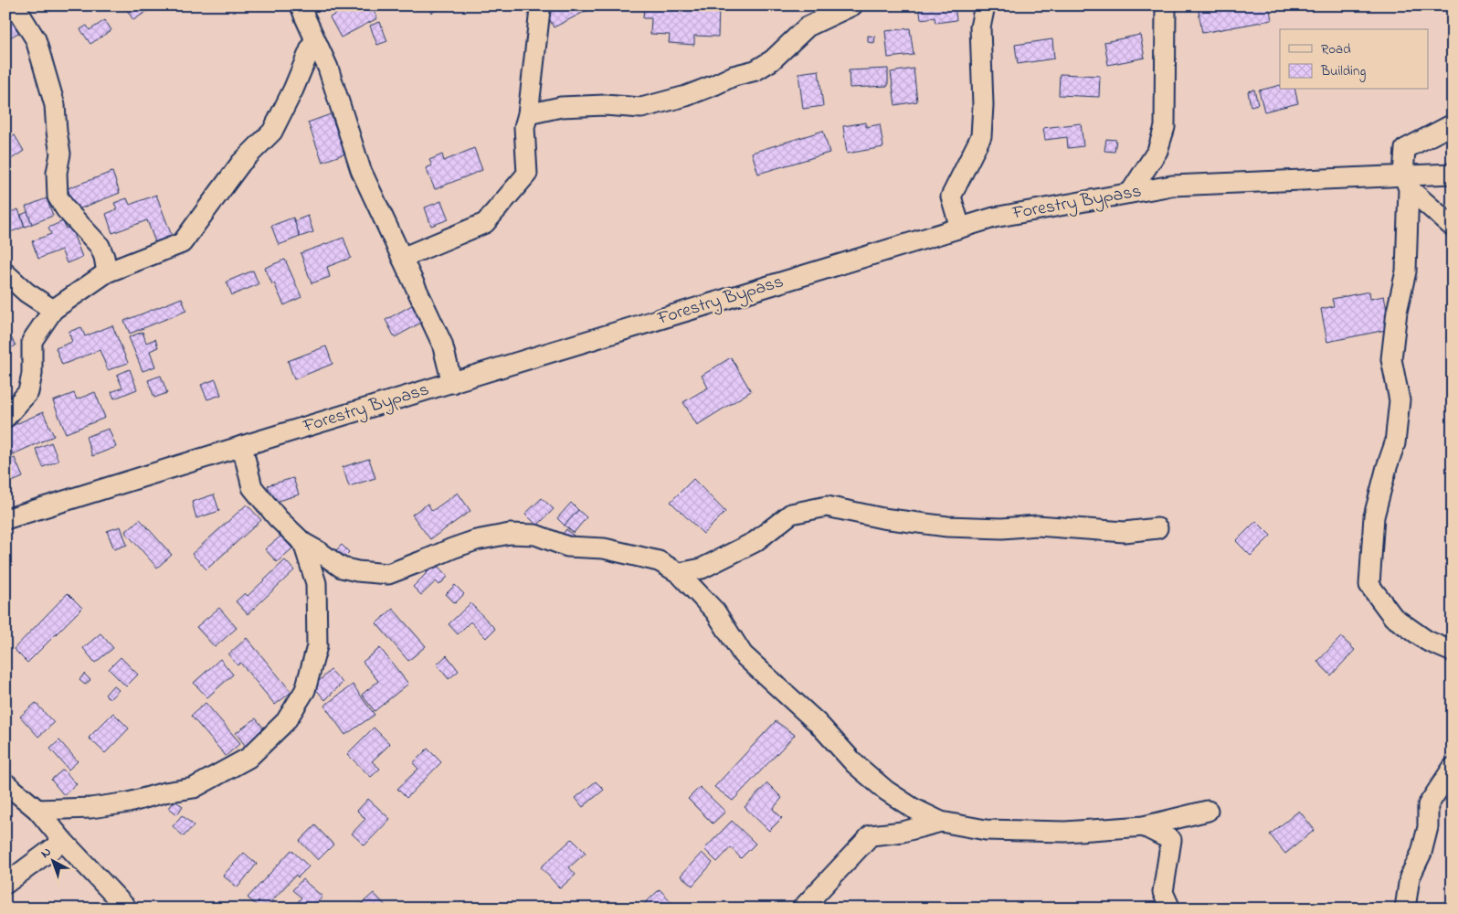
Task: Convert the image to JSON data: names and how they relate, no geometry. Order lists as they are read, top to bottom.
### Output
{
  "streets": {
    "street": ["Forestry Bypass"]
  },
  "legend": ["Road", "Building"],
  "north": "top left"
}
